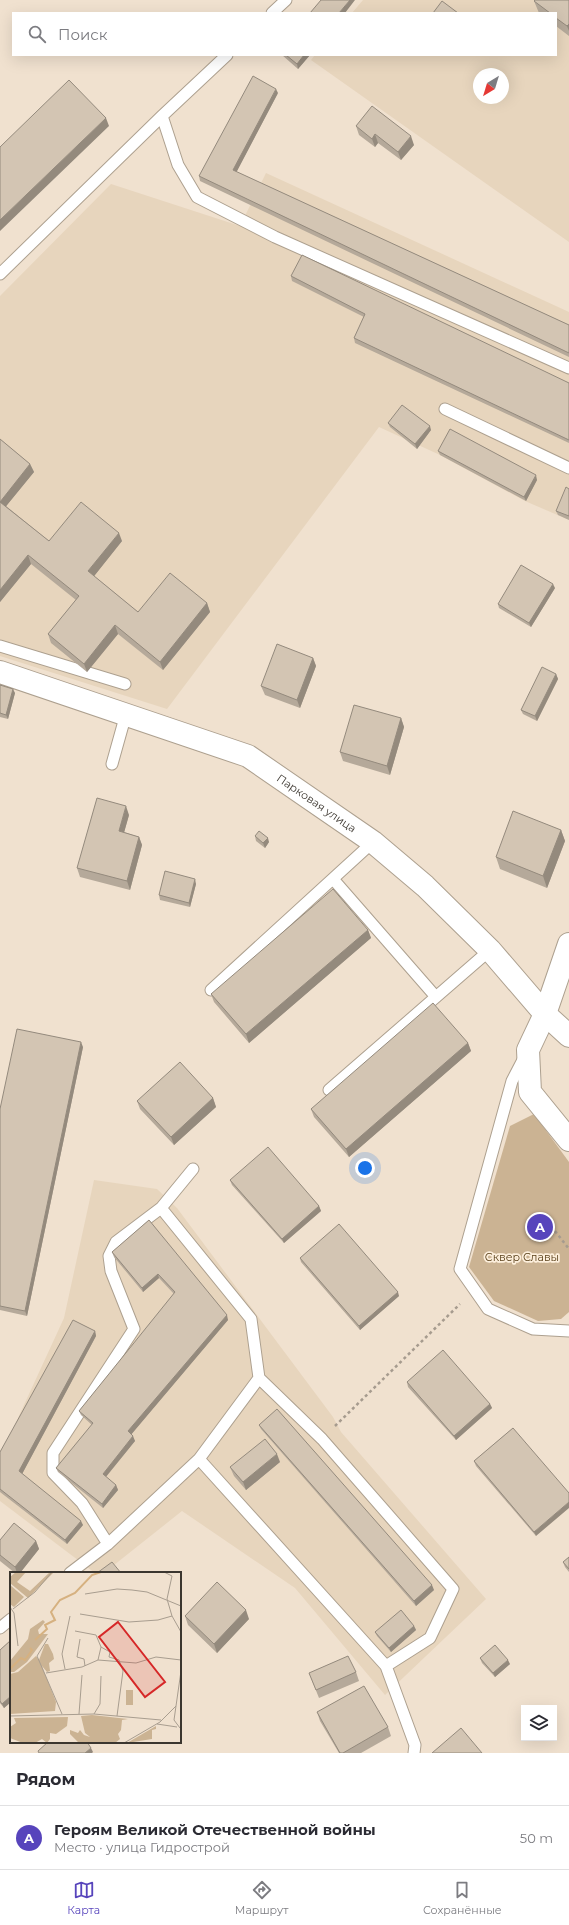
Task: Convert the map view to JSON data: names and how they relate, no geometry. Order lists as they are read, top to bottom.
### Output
{
  "streets": {
    "street": ["Парковая улица"]
  },
  "parks": ["Сквер Славы"],
  "north": "bottom left",
  "page": {
    "search": "Поиск",
    "pins": "A",
    "heading": "Рядом",
    "list": [
      {
        "mark": "A",
        "name": "Героям Великой Отечественной войны",
        "note": "Место · улица Гидрострой",
        "value": "50 m"
      }
    ],
    "nav": ["Карта", "Маршрут", "Сохранённые"]
  }
}
